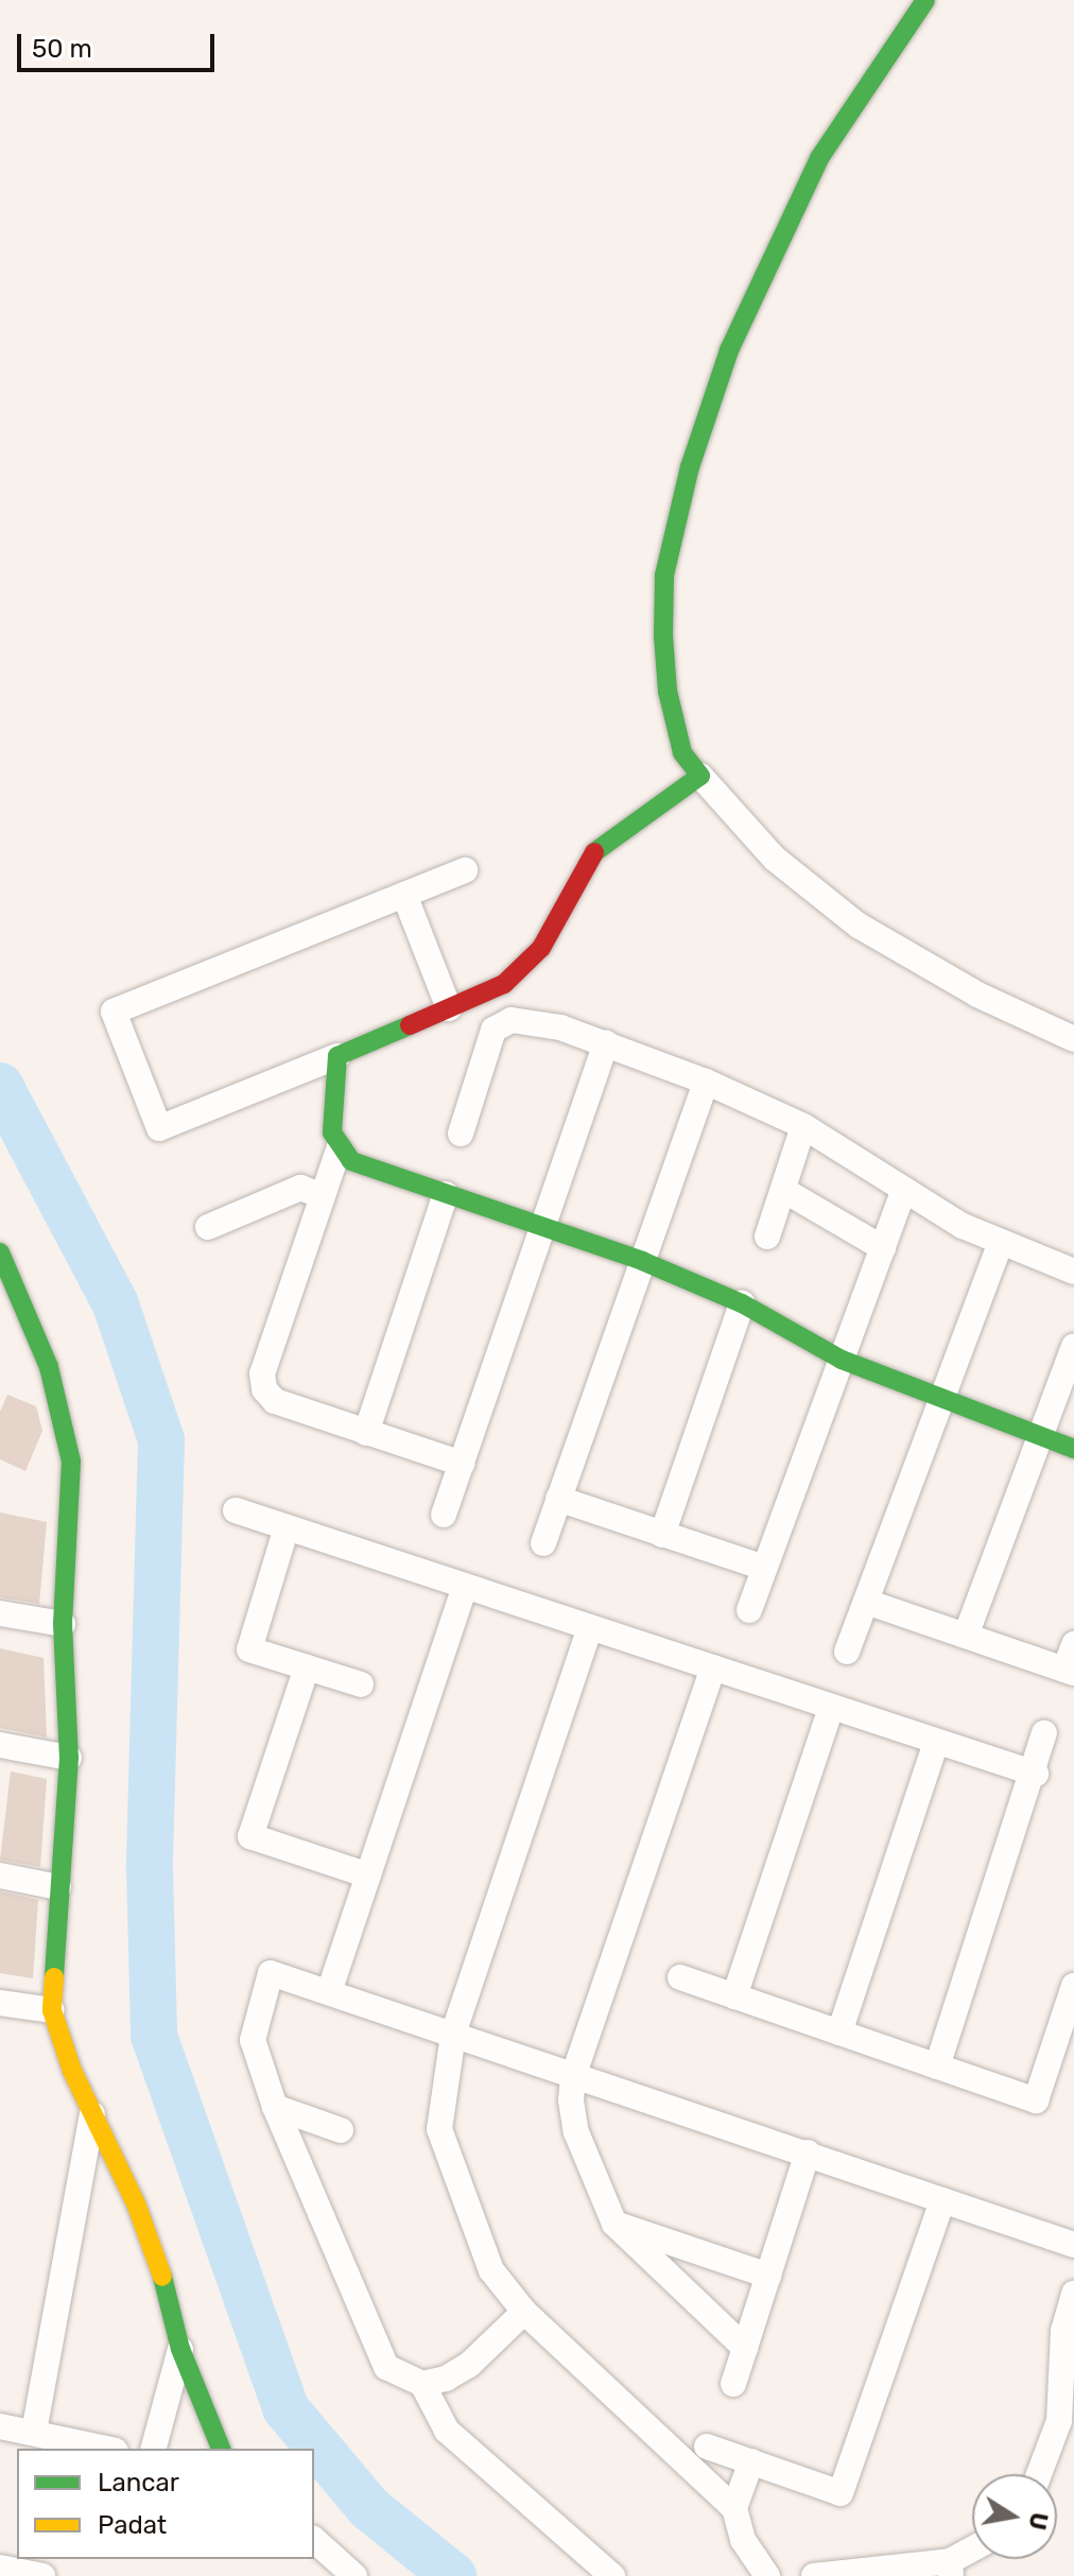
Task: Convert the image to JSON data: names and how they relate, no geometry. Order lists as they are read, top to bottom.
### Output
{
  "legend": ["Lancar", "Padat"],
  "scale_bar": "50 m",
  "north": "right"
}
